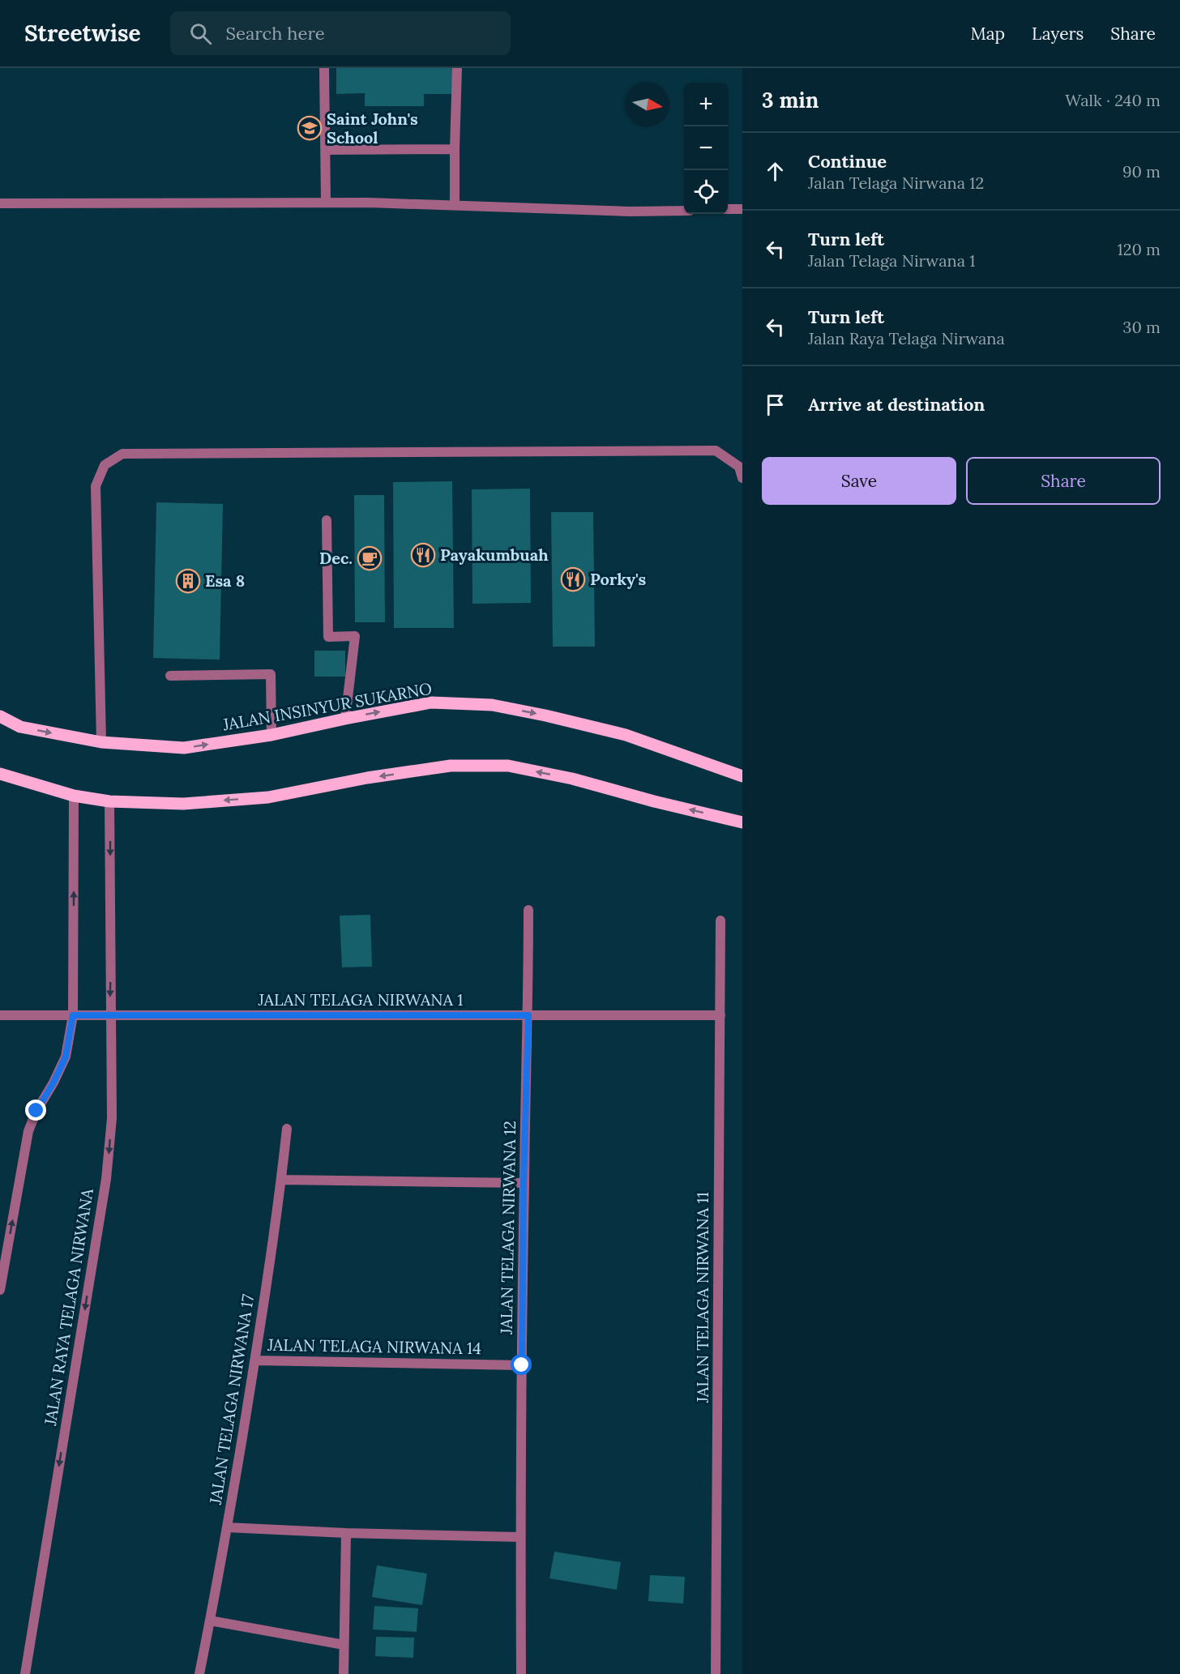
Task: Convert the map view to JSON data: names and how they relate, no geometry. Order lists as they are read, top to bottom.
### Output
{
  "streets": {
    "main road": ["JALAN INSINYUR SUKARNO"],
    "street": [
      "JALAN TELAGA NIRWANA 1",
      "JALAN TELAGA NIRWANA 12",
      "JALAN TELAGA NIRWANA 11",
      "JALAN RAYA TELAGA NIRWANA",
      "JALAN TELAGA NIRWANA 14",
      "JALAN TELAGA NIRWANA 17"
    ]
  },
  "crossings": [
    ["JALAN TELAGA NIRWANA 1", "JALAN TELAGA NIRWANA 12"],
    ["JALAN TELAGA NIRWANA 1", "JALAN TELAGA NIRWANA 11"],
    ["JALAN TELAGA NIRWANA 1", "JALAN RAYA TELAGA NIRWANA"],
    ["JALAN TELAGA NIRWANA 12", "JALAN TELAGA NIRWANA 14"],
    ["JALAN TELAGA NIRWANA 14", "JALAN TELAGA NIRWANA 17"]
  ],
  "places": {
    "school or university": ["Saint John's School"],
    "restaurant": ["Payakumbuah", "Porky's"],
    "cafe": ["Dec."],
    "building": ["Esa 8"]
  },
  "north": "right",
  "page": {
    "header": "Streetwise",
    "search": "Search here",
    "nav": ["Map", "Layers", "Share"],
    "heading": ["3 min", "Walk · 240 m"],
    "map_buttons": ["+", "−"],
    "list": [
      ["Continue", "Jalan Telaga Nirwana 12", "90 m"],
      ["Turn left", "Jalan Telaga Nirwana 1", "120 m"],
      ["Turn left", "Jalan Raya Telaga Nirwana", "30 m"],
      "Arrive at destination"
    ],
    "buttons": ["Save", "Share"]
  }
}
